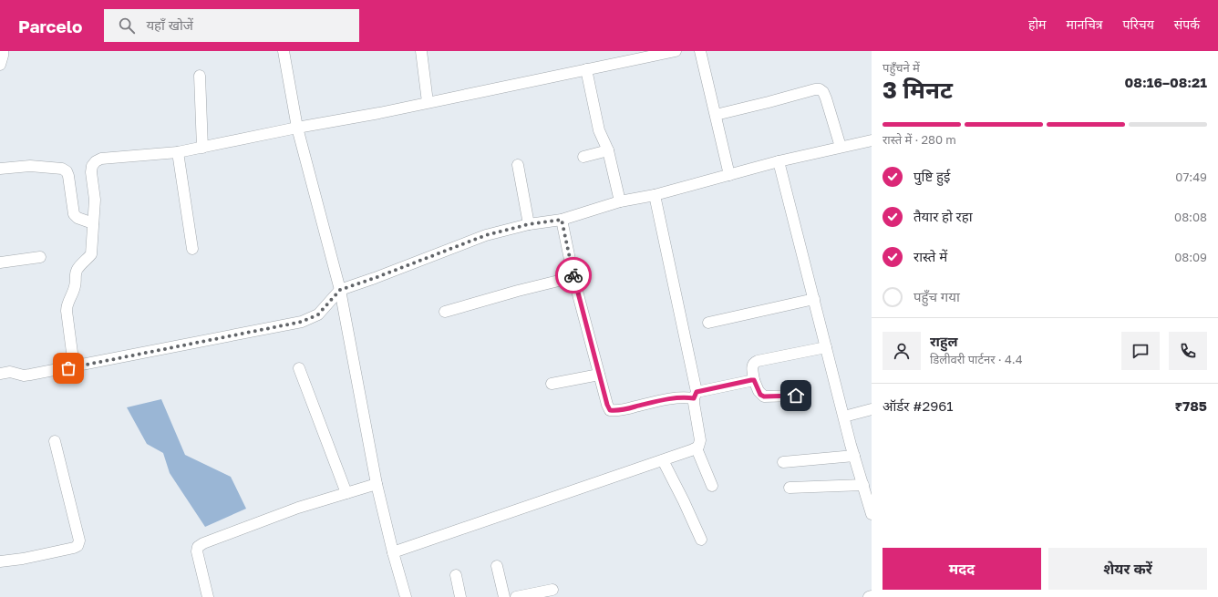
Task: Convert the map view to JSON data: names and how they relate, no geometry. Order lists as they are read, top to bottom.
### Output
{
  "page": {
    "header": "Parcelo",
    "search": "यहाँ खोजें",
    "nav": [
      "होम",
      "मानचित्र",
      "परिचय",
      "संपर्क"
    ],
    "heading": ["3 मिनट", "पहुँचने में", "08:16–08:21"],
    "panel": [
      "राहुल",
      "डिलीवरी पार्टनर · 4.4",
      "ऑर्डर #2961",
      "₹785"
    ],
    "bar": "रास्ते में · 280 m",
    "list": [
      ["पुष्टि हुई", "07:49"],
      ["तैयार हो रहा", "08:08"],
      ["रास्ते में", "08:09"],
      "पहुँच गया"
    ],
    "buttons": ["मदद", "शेयर करें"]
  }
}
